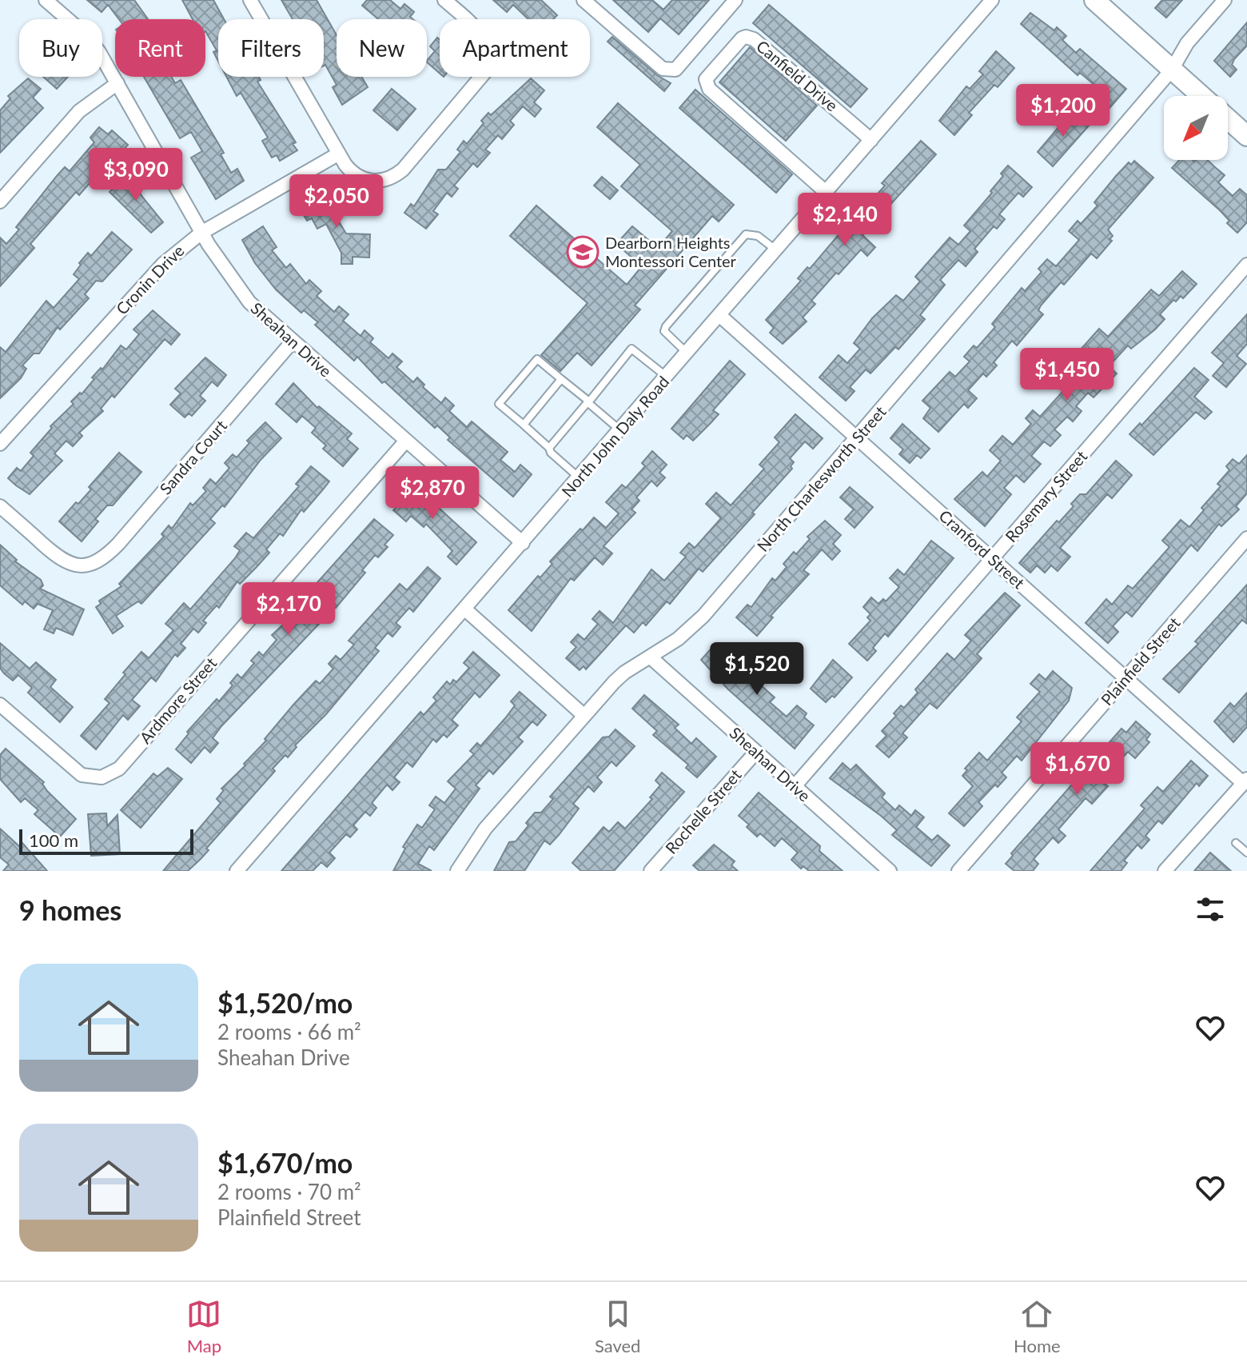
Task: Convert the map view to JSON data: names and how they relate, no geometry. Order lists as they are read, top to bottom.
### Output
{
  "streets": {
    "street": [
      "Canfield Drive",
      "Cronin Drive",
      "Sheahan Drive",
      "North John Daly Road",
      "Sandra Court",
      "North Charlesworth Street",
      "Rosemary Street",
      "Cranford Street",
      "Plainfield Street",
      "Ardmore Street",
      "Rochelle Street"
    ]
  },
  "crossings": [
    ["Canfield Drive", "North John Daly Road"],
    ["Cronin Drive", "Sheahan Drive"],
    ["Sheahan Drive", "North John Daly Road"],
    ["Sheahan Drive", "Sandra Court"],
    ["Sheahan Drive", "North Charlesworth Street"],
    ["Sheahan Drive", "Rosemary Street"],
    ["Sheahan Drive", "Ardmore Street"],
    ["Sheahan Drive", "Rochelle Street"],
    ["North John Daly Road", "Cranford Street"],
    ["North Charlesworth Street", "Cranford Street"],
    ["Rosemary Street", "Cranford Street"],
    ["Cranford Street", "Plainfield Street"]
  ],
  "places": {
    "school or university": ["Dearborn Heights Montessori Center"]
  },
  "scale_bar": "100 m",
  "north": "bottom left",
  "page": {
    "chip": [
      "Buy",
      "Rent",
      "Filters",
      "New",
      "Apartment"
    ],
    "price": [
      "$1,200",
      "$3,090",
      "$2,050",
      "$2,140",
      "$1,450",
      "$2,870",
      "$2,170",
      "$1,520",
      "$1,670"
    ],
    "scale": "100 m",
    "heading": "9 homes",
    "list": [
      {
        "name": "$1,520/mo",
        "note": "2 rooms · 66 m² · Sheahan Drive"
      },
      {
        "name": "$1,670/mo",
        "note": "2 rooms · 70 m² · Plainfield Street"
      }
    ],
    "tabs": ["Map", "Saved", "Home"]
  }
}
